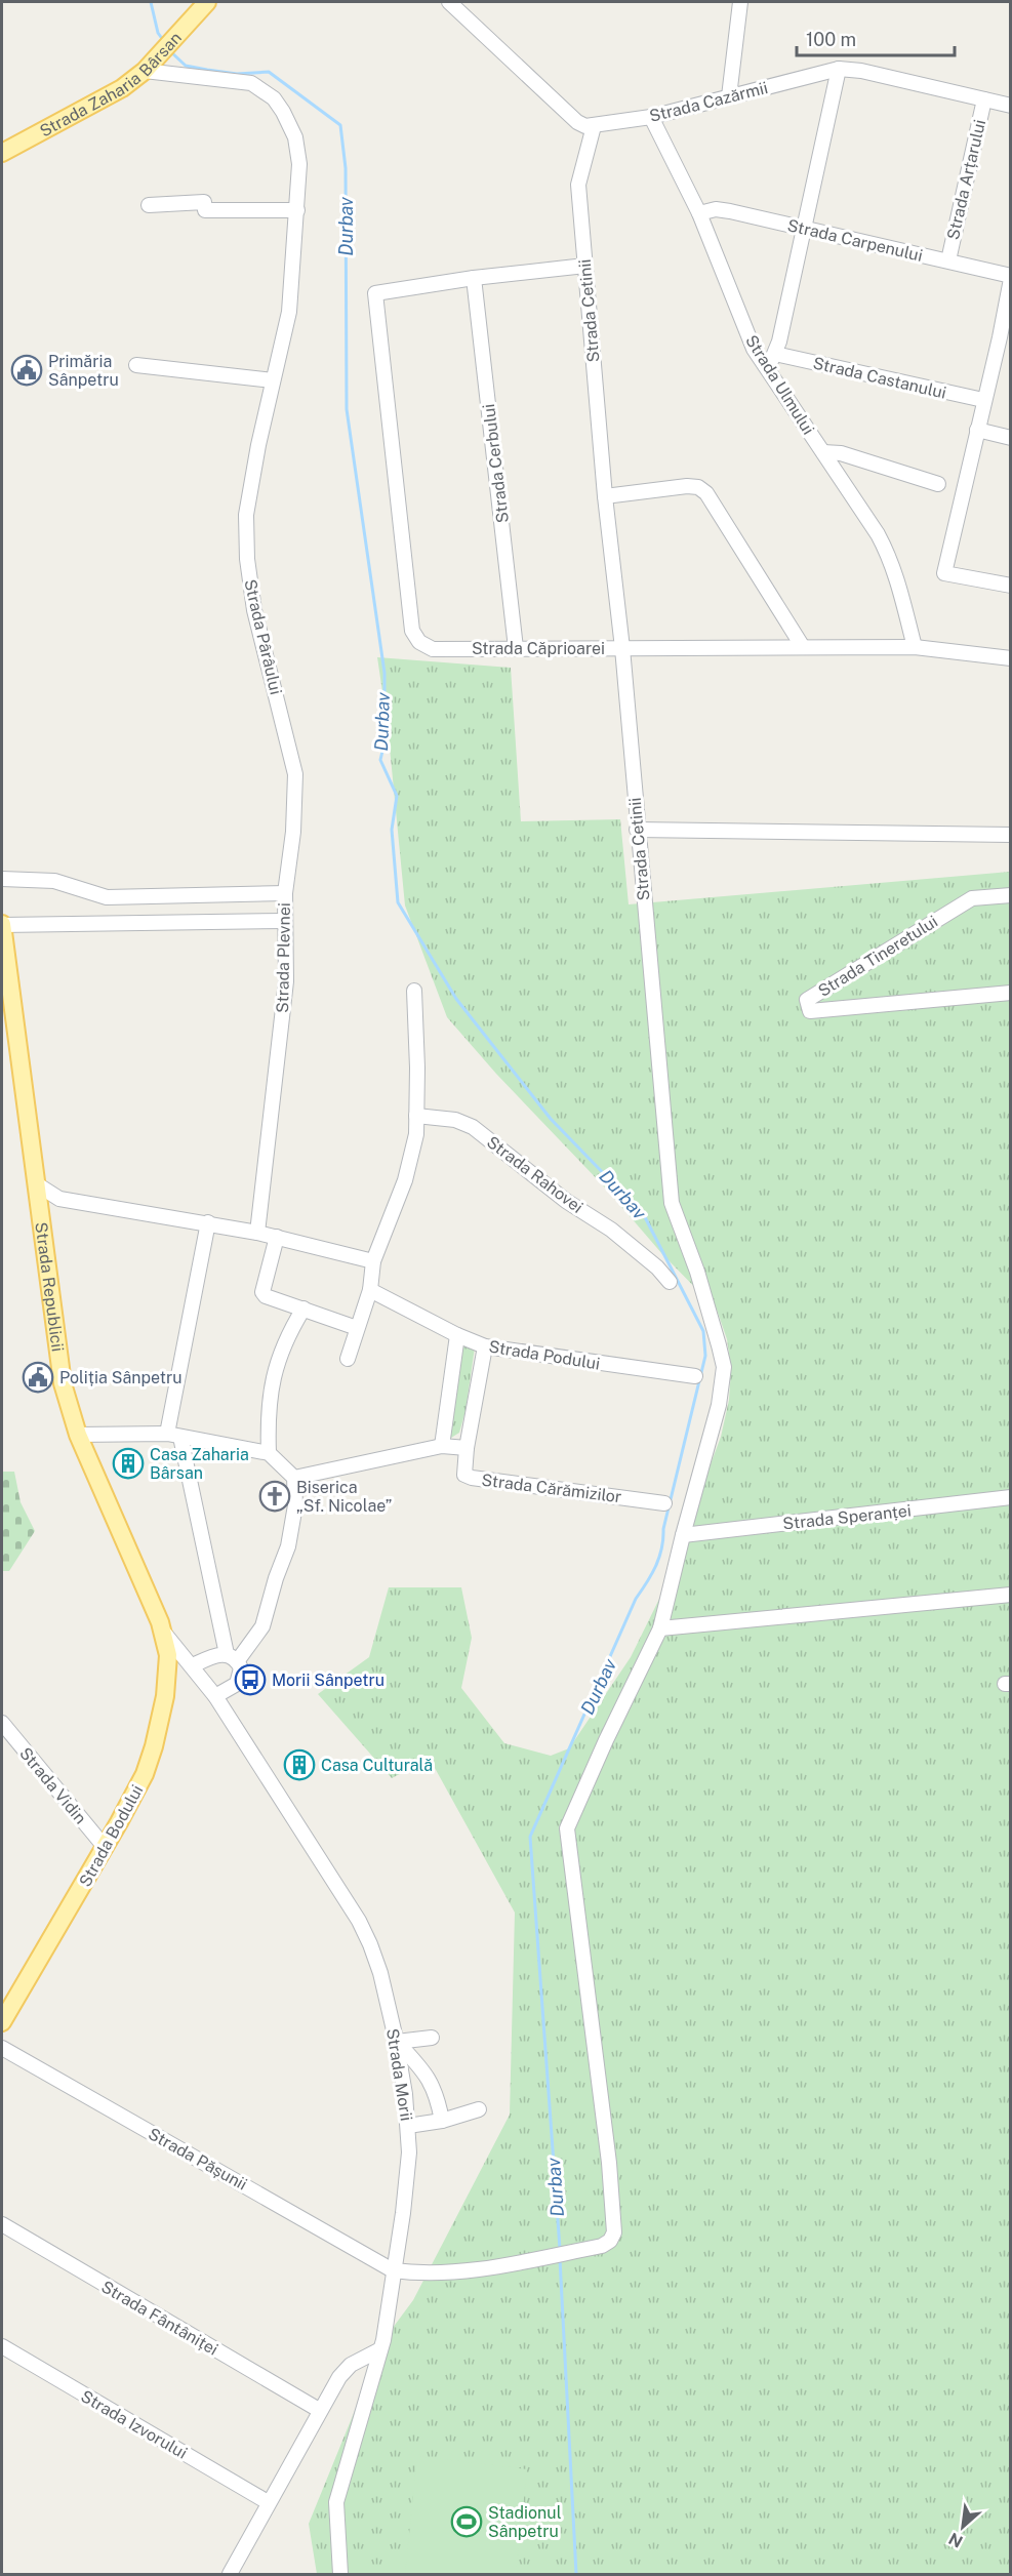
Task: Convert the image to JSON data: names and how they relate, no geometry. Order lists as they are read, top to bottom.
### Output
{
  "streets": {
    "main road": ["Strada Zaharia Bârsan", "Strada Republicii", "Strada Bodului"],
    "street": [
      "Strada Cazărmii",
      "Strada Arțarului",
      "Strada Carpenului",
      "Strada Cetinii",
      "Strada Castanului",
      "Strada Ulmului",
      "Strada Cerbului",
      "Strada Pârâului",
      "Strada Căprioarei",
      "Strada Tineretului",
      "Strada Plevnei",
      "Strada Rahovei",
      "Strada Podului",
      "Strada Cărămizilor",
      "Strada Speranței",
      "Strada Vidin",
      "Strada Morii",
      "Strada Pășunii",
      "Strada Fântâniței",
      "Strada Izvorului"
    ]
  },
  "crossings": [
    ["Strada Zaharia Bârsan", "Strada Pârâului"],
    ["Strada Cazărmii", "Strada Arțarului"],
    ["Strada Cazărmii", "Strada Cetinii"],
    ["Strada Cazărmii", "Strada Ulmului"],
    ["Strada Arțarului", "Strada Carpenului"],
    ["Strada Carpenului", "Strada Ulmului"],
    ["Strada Cetinii", "Strada Căprioarei"],
    ["Strada Cetinii", "Strada Speranței"],
    ["Strada Cetinii", "Strada Morii"],
    ["Strada Cetinii", "Strada Pășunii"],
    ["Strada Ulmului", "Strada Căprioarei"],
    ["Strada Cerbului", "Strada Căprioarei"],
    ["Strada Pârâului", "Strada Plevnei"],
    ["Strada Republicii", "Strada Bodului"],
    ["Strada Republicii", "Strada Morii"],
    ["Strada Vidin", "Strada Bodului"],
    ["Strada Bodului", "Strada Morii"],
    ["Strada Morii", "Strada Pășunii"]
  ],
  "water": ["Durbav"],
  "places": {
    "public building": ["Primăria Sânpetru", "Poliția Sânpetru"],
    "building": ["Casa Zaharia Bârsan", "Casa Culturală"],
    "church": ["Biserica „Sf. Nicolae”"],
    "bus stop": ["Morii Sânpetru"],
    "sports": ["Stadionul Sânpetru"]
  },
  "scale_bar": "100 m",
  "north": "bottom left"
}
